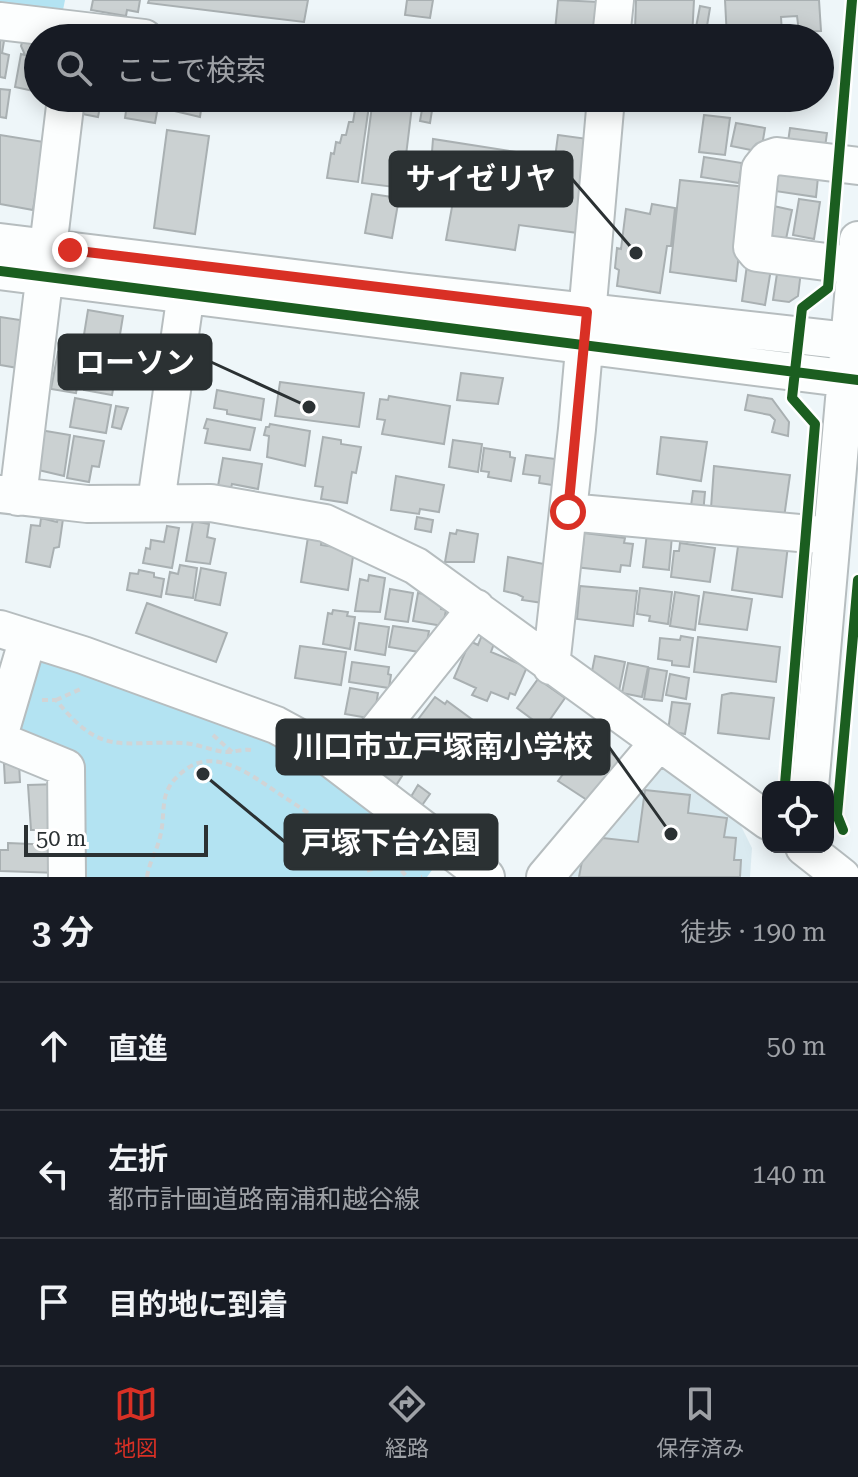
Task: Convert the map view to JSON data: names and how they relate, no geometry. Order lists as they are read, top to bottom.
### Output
{
  "places": [
    "サイゼリヤ",
    "ローソン",
    "戸塚下台公園",
    "川口市立戸塚南小学校"
  ],
  "scale_bar": "50 m",
  "page": {
    "search": "ここで検索",
    "scale": "50 m",
    "heading": ["3 分", "徒歩 · 190 m"],
    "list": [
      ["直進", "50 m"],
      ["左折", "都市計画道路南浦和越谷線", "140 m"],
      "目的地に到着"
    ],
    "nav": ["地図", "経路", "保存済み"]
  }
}
